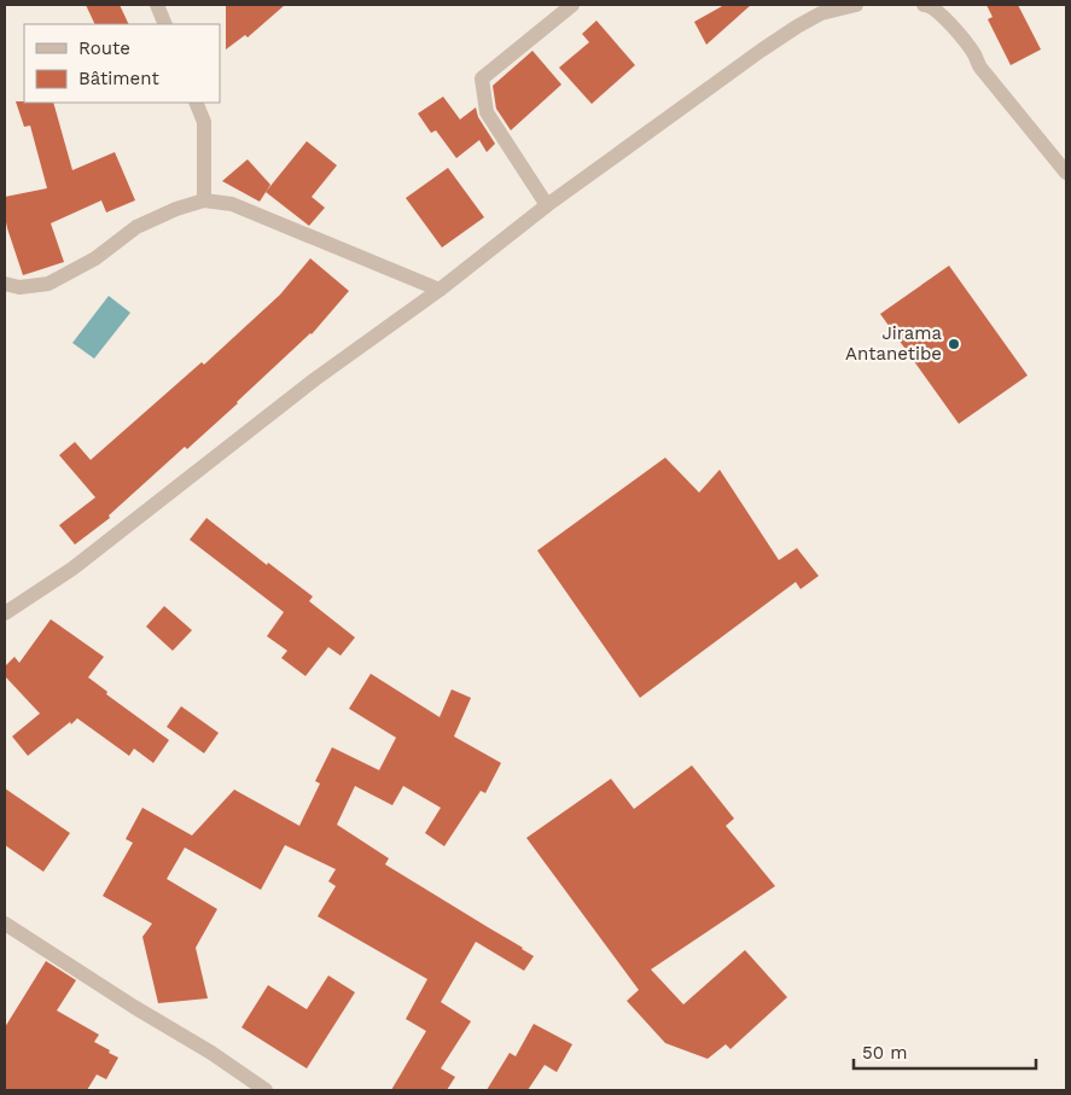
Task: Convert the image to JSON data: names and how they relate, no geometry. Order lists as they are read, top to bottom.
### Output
{
  "places": ["Jirama Antanetibe"],
  "legend": ["Route", "Bâtiment"],
  "scale_bar": "50 m"
}
